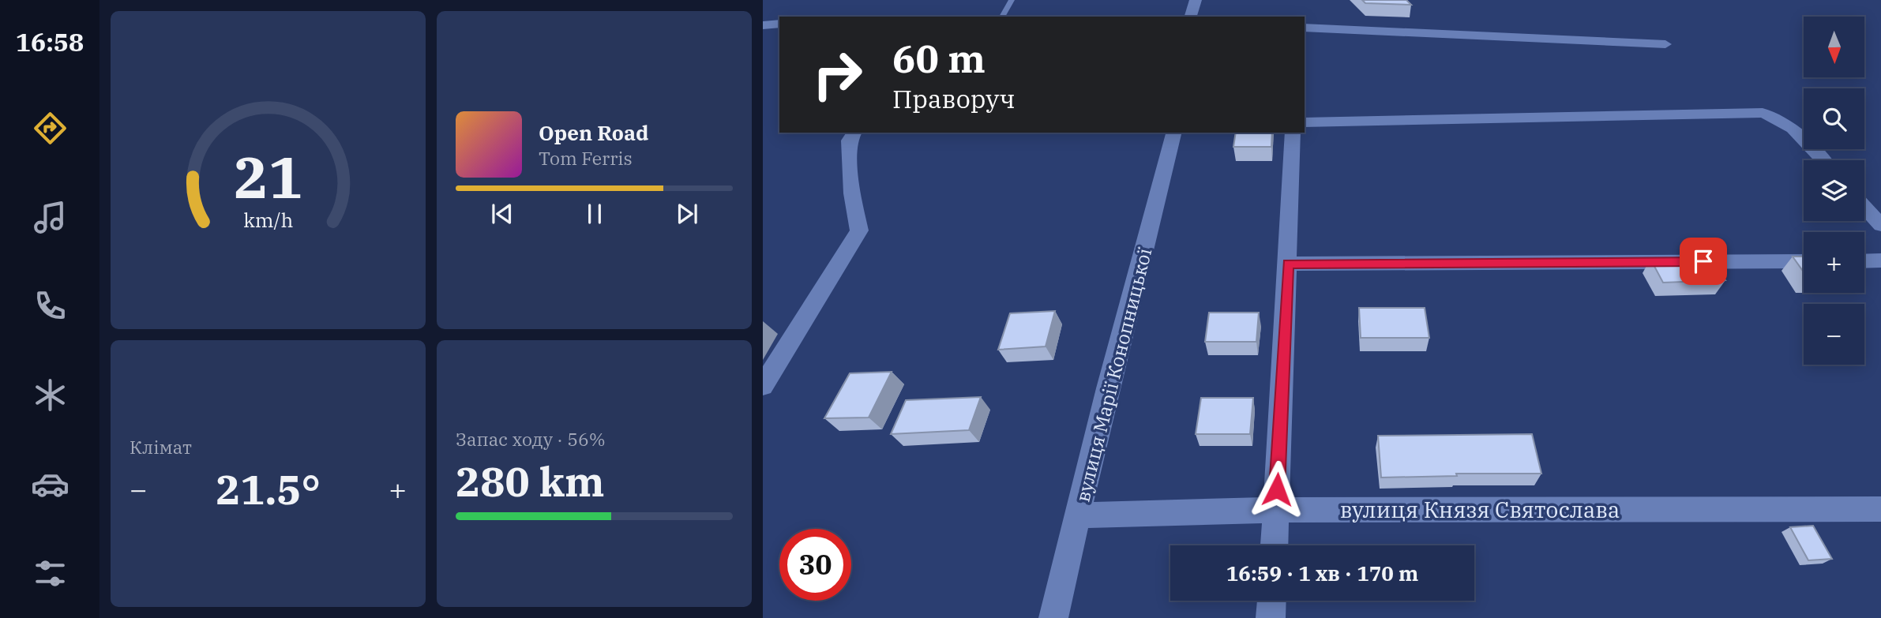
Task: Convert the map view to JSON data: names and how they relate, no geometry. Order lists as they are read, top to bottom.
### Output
{
  "streets": {
    "street": ["вулиця Марії Конопницької", "вулиця Князя Святослава"]
  },
  "crossings": [
    ["вулиця Марії Конопницької", "вулиця Князя Святослава"]
  ],
  "north": "bottom",
  "page": {
    "tabs": "16:58",
    "map_buttons": ["+", "−"],
    "turn": ["60 m", "Праворуч"],
    "song": ["Open Road", "Tom Ferris"],
    "tile": [
      "Клімат",
      ["Запас ходу · 56%", "280 km"]
    ],
    "heat": ["−", "21.5°", "+"],
    "limit": "30",
    "trip": "16:59 · 1 хв · 170 m",
    "gauge": ["21", "km/h"]
  }
}
